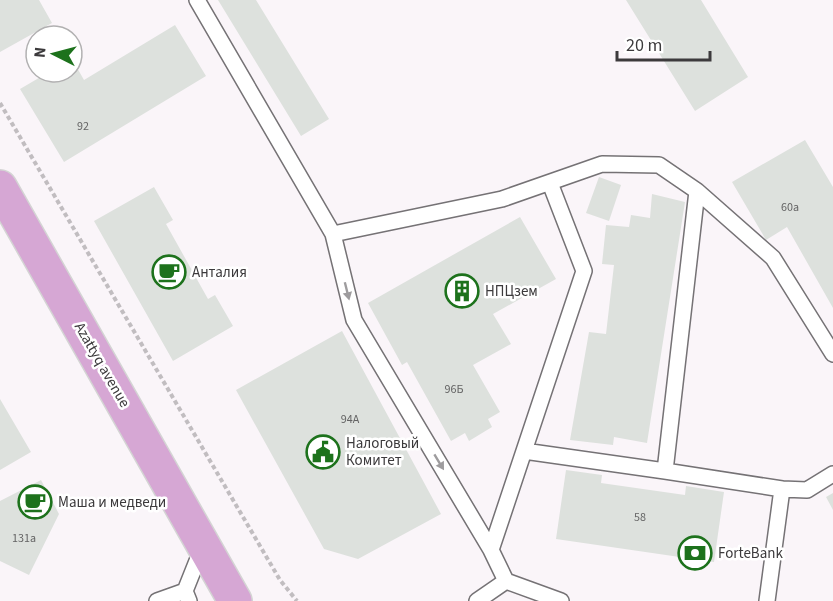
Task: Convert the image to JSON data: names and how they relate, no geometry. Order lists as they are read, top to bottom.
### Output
{
  "streets": {
    "main road": ["Azattyq avenue"]
  },
  "places": {
    "cafe": ["Анталия", "Маша и медведи"],
    "building": ["НПЦзем"],
    "public building": ["Налоговый Комитет"],
    "bank": ["ForteBank"]
  },
  "house_numbers": [
    "92",
    "60а",
    "96Б",
    "94А",
    "58",
    "131а"
  ],
  "scale_bar": "20 m",
  "north": "left"
}
